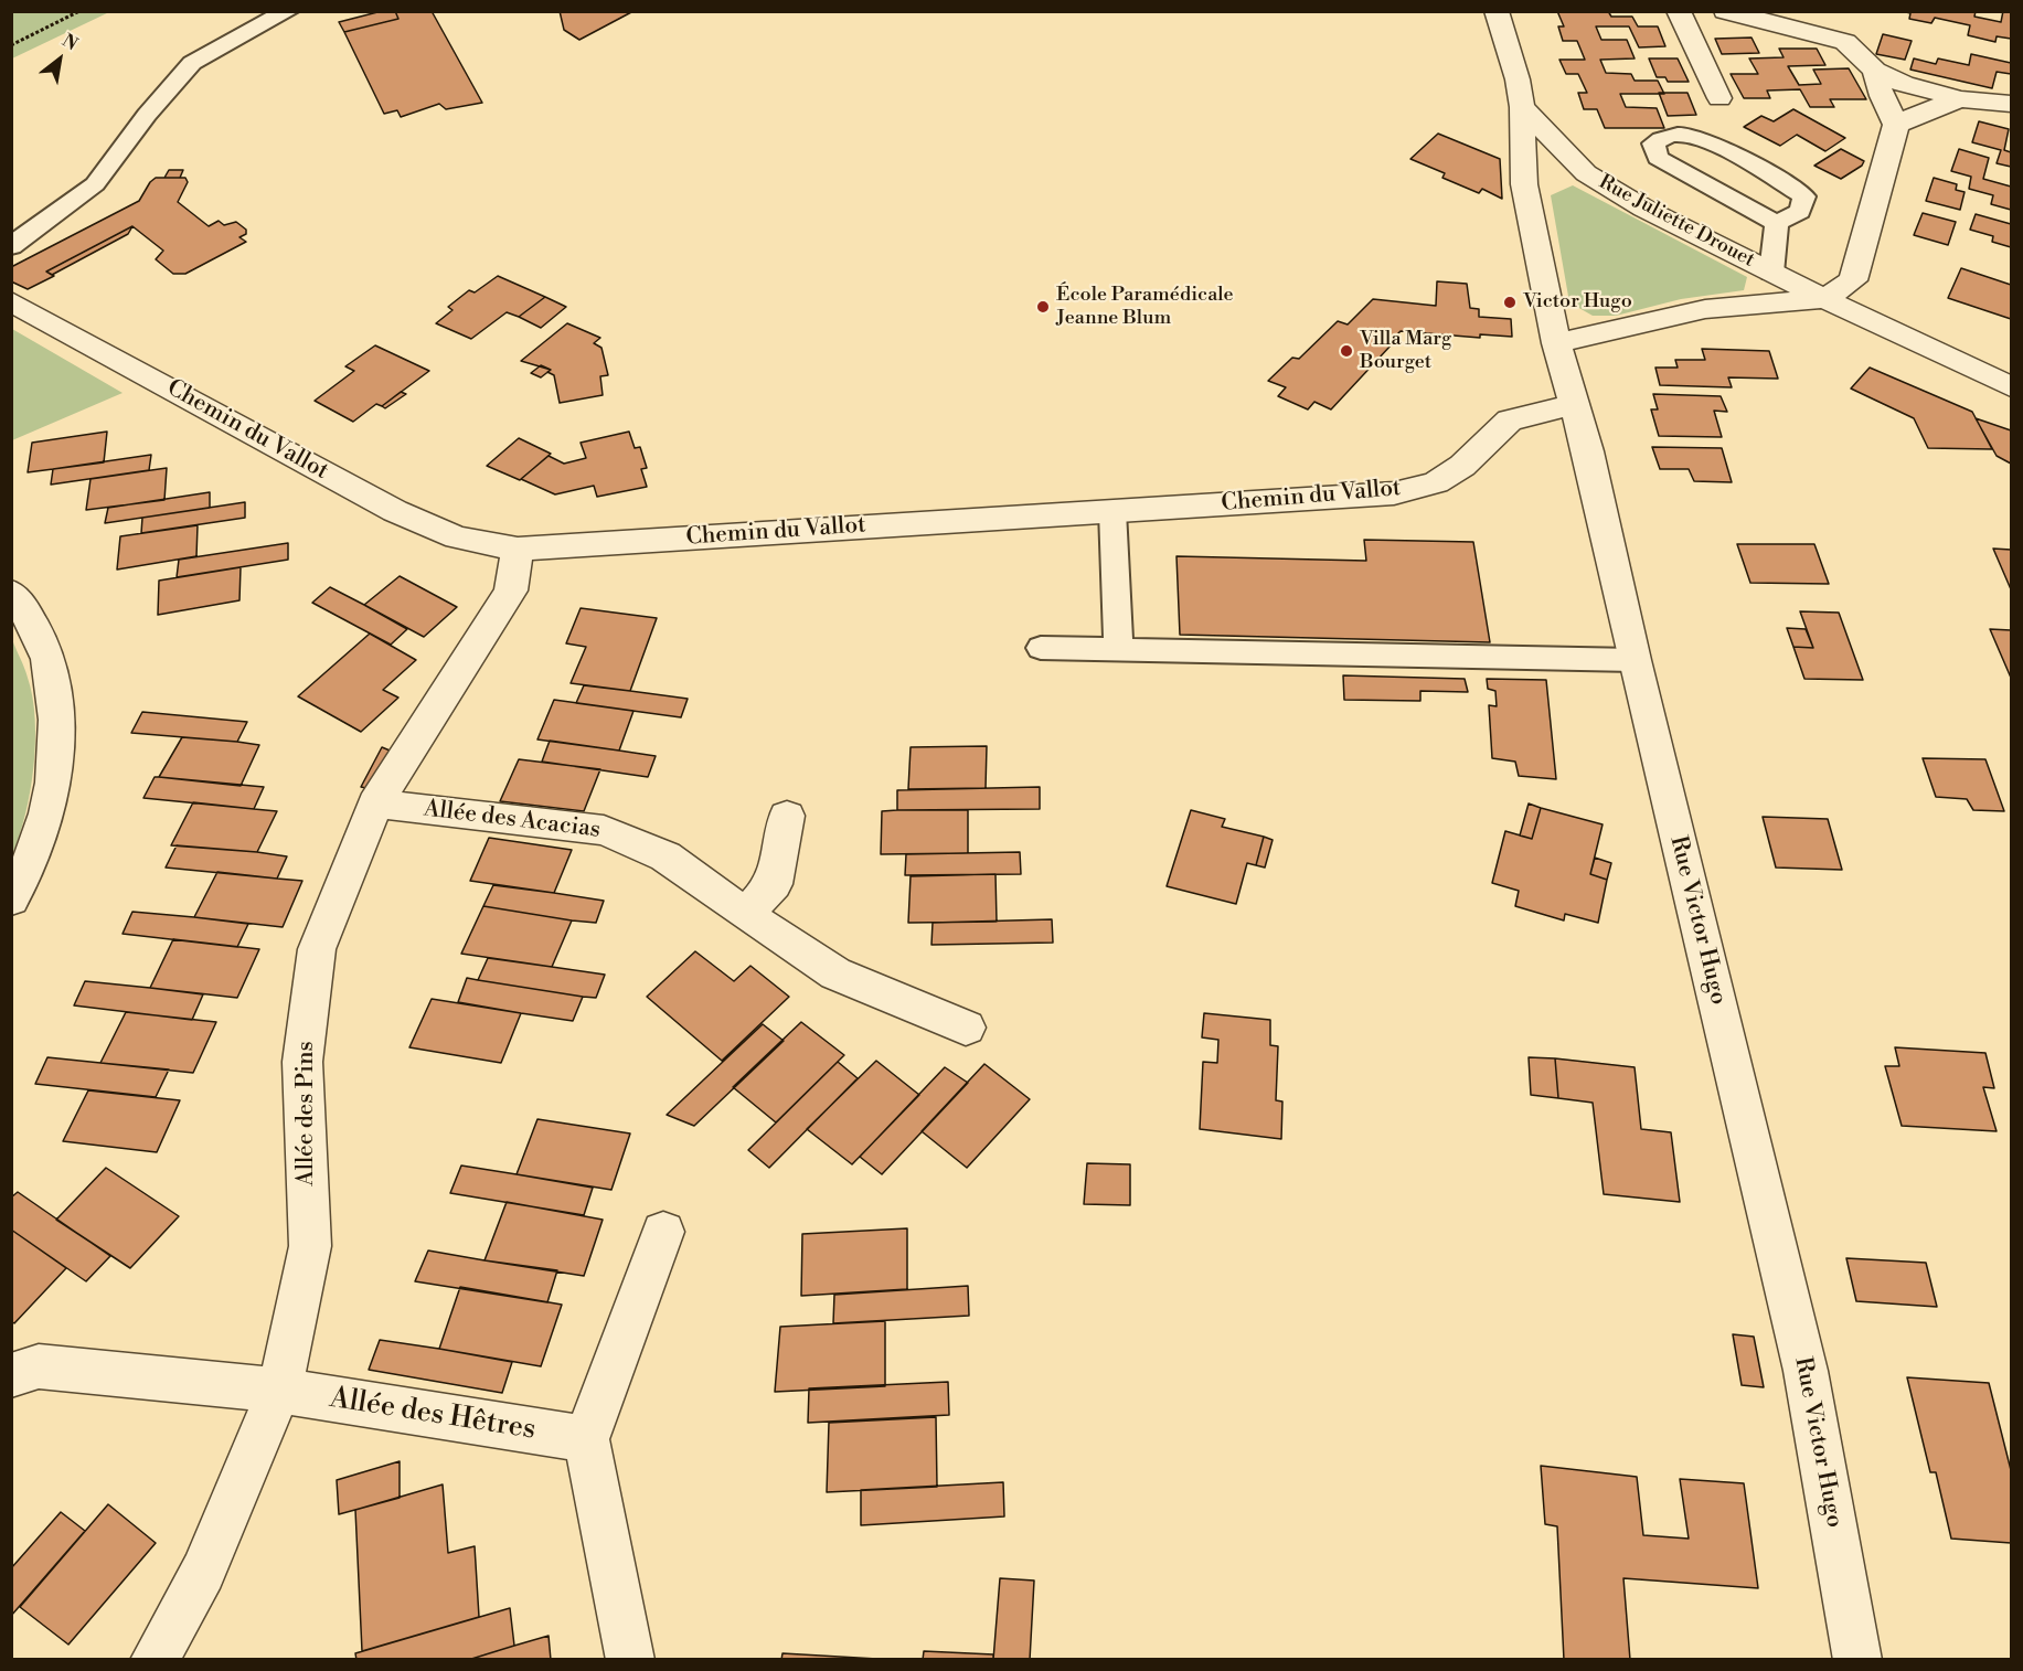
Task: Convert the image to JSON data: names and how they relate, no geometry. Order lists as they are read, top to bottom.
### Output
{
  "streets": {
    "street": [
      "Rue Juliette Drouet",
      "Chemin du Vallot",
      "Allée des Acacias",
      "Rue Victor Hugo",
      "Allée des Pins",
      "Allée des Hêtres"
    ]
  },
  "crossings": [
    ["Rue Juliette Drouet", "Rue Victor Hugo"],
    ["Chemin du Vallot", "Rue Victor Hugo"],
    ["Chemin du Vallot", "Allée des Pins"],
    ["Allée des Acacias", "Allée des Pins"],
    ["Allée des Pins", "Allée des Hêtres"]
  ],
  "places": ["Victor Hugo", "École Paramédicale Jeanne Blum", "Villa Marg Bourget"],
  "north": "top right"
}
